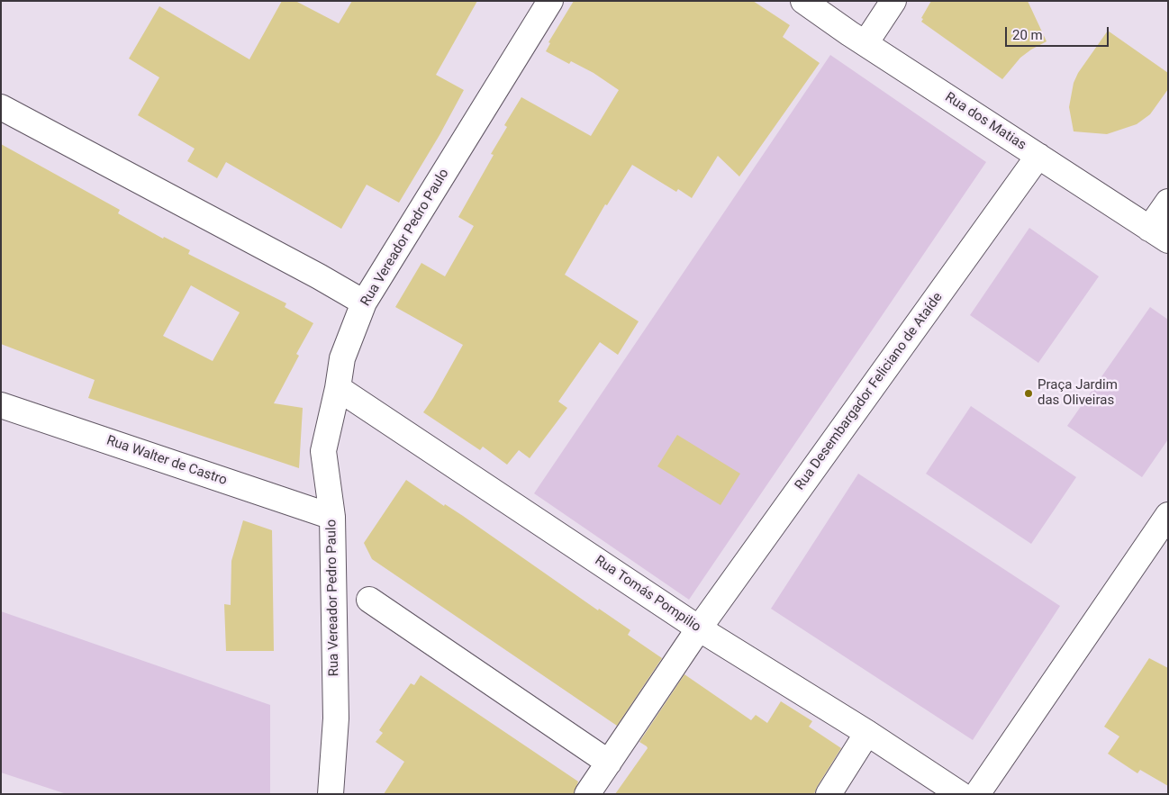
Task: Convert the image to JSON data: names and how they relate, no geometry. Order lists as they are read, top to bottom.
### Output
{
  "streets": {
    "street": [
      "Rua dos Matias",
      "Rua Vereador Pedro Paulo",
      "Rua Desembargador Feliciano de Ataíde",
      "Rua Walter de Castro",
      "Rua Tomás Pompilio"
    ]
  },
  "crossings": [
    ["Rua dos Matias", "Rua Desembargador Feliciano de Ataíde"],
    ["Rua Vereador Pedro Paulo", "Rua Walter de Castro"],
    ["Rua Vereador Pedro Paulo", "Rua Tomás Pompilio"],
    ["Rua Desembargador Feliciano de Ataíde", "Rua Tomás Pompilio"]
  ],
  "places": ["Praça Jardim das Oliveiras"],
  "scale_bar": "20 m"
}
